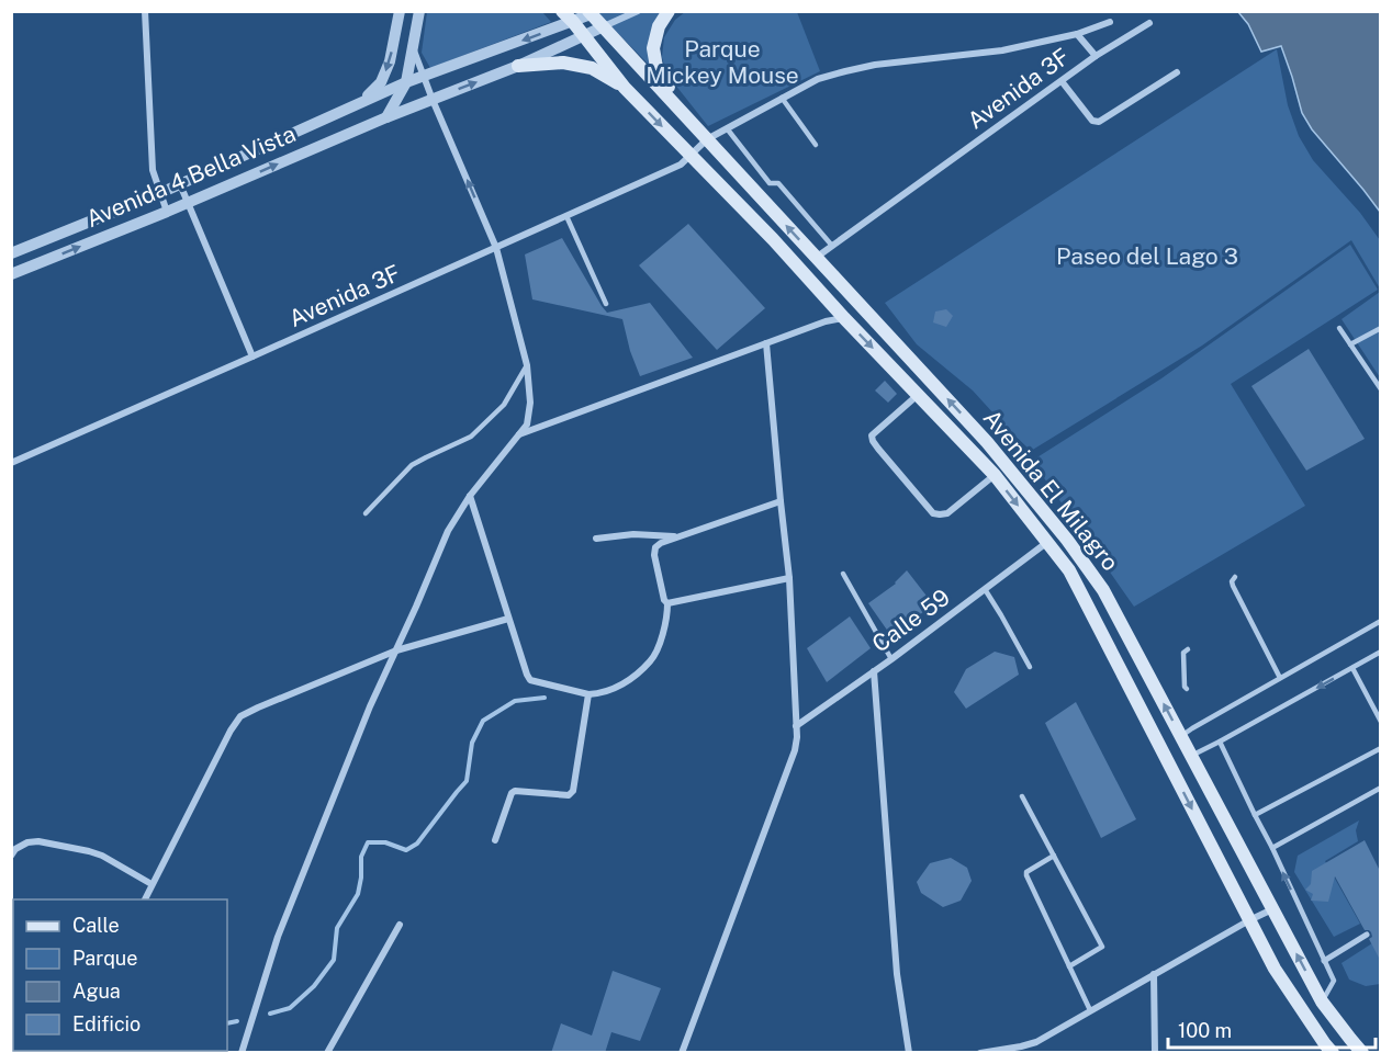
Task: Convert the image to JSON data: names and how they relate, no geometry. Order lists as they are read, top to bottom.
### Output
{
  "streets": {
    "main road": ["Avenida El Milagro"],
    "street": ["Avenida 3F", "Avenida 4 Bella Vista", "Calle 59"]
  },
  "crossings": [
    ["Avenida 3F", "Avenida El Milagro"],
    ["Avenida 4 Bella Vista", "Avenida El Milagro"],
    ["Avenida El Milagro", "Calle 59"]
  ],
  "parks": ["Parque Mickey Mouse", "Paseo del Lago 3"],
  "legend": [
    "Calle",
    "Parque",
    "Agua",
    "Edificio"
  ],
  "scale_bar": "100 m"
}
